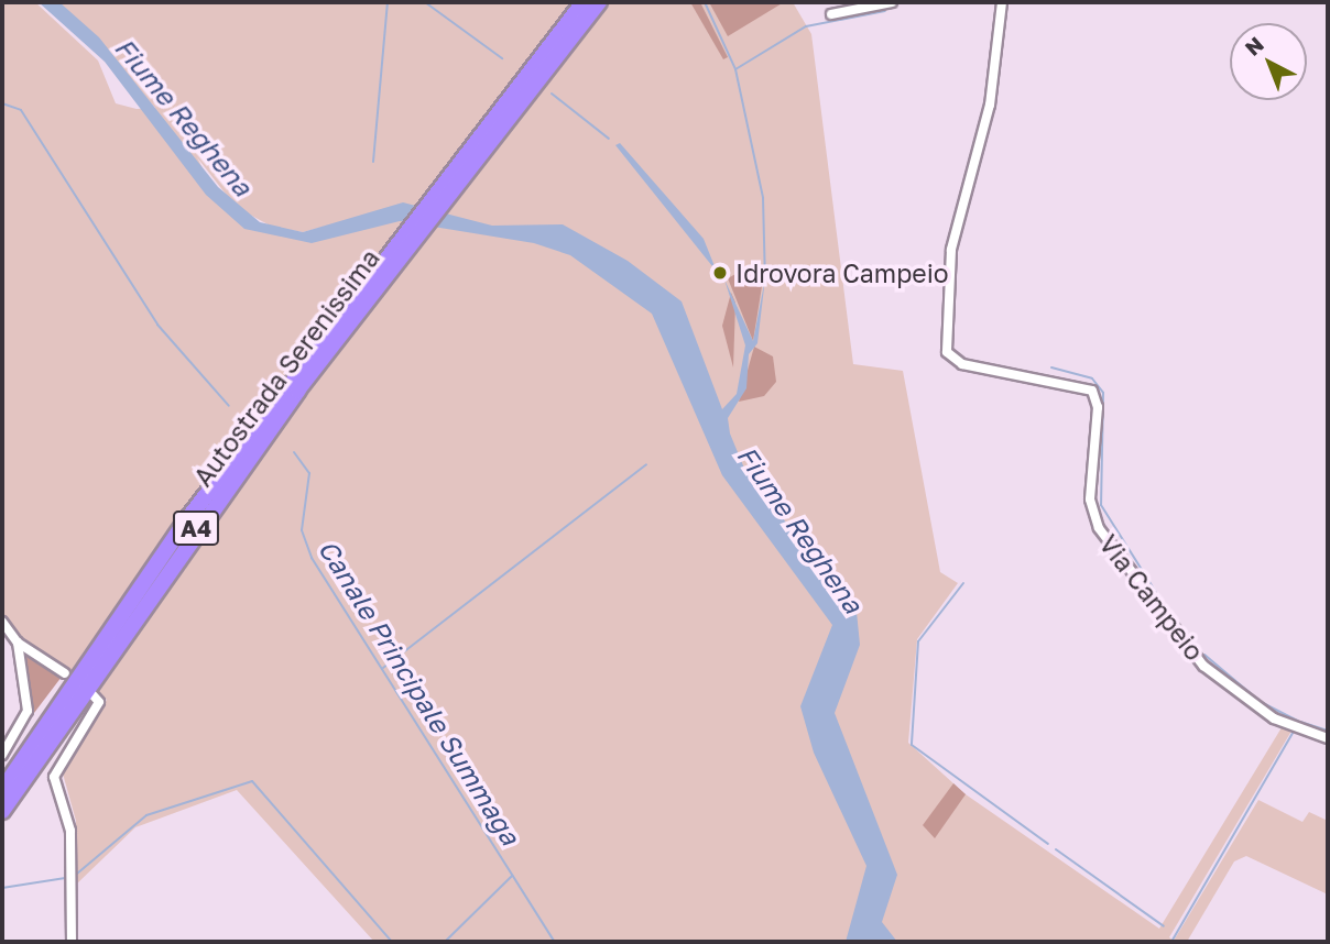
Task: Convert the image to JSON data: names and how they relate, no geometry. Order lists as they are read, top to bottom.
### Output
{
  "streets": {
    "highway": ["Autostrada Serenissima", "A4"],
    "street": ["Via Campeio"]
  },
  "water": ["Fiume Reghena", "Canale Principale Summaga"],
  "places": ["Idrovora Campeio"],
  "north": "top left"
}
